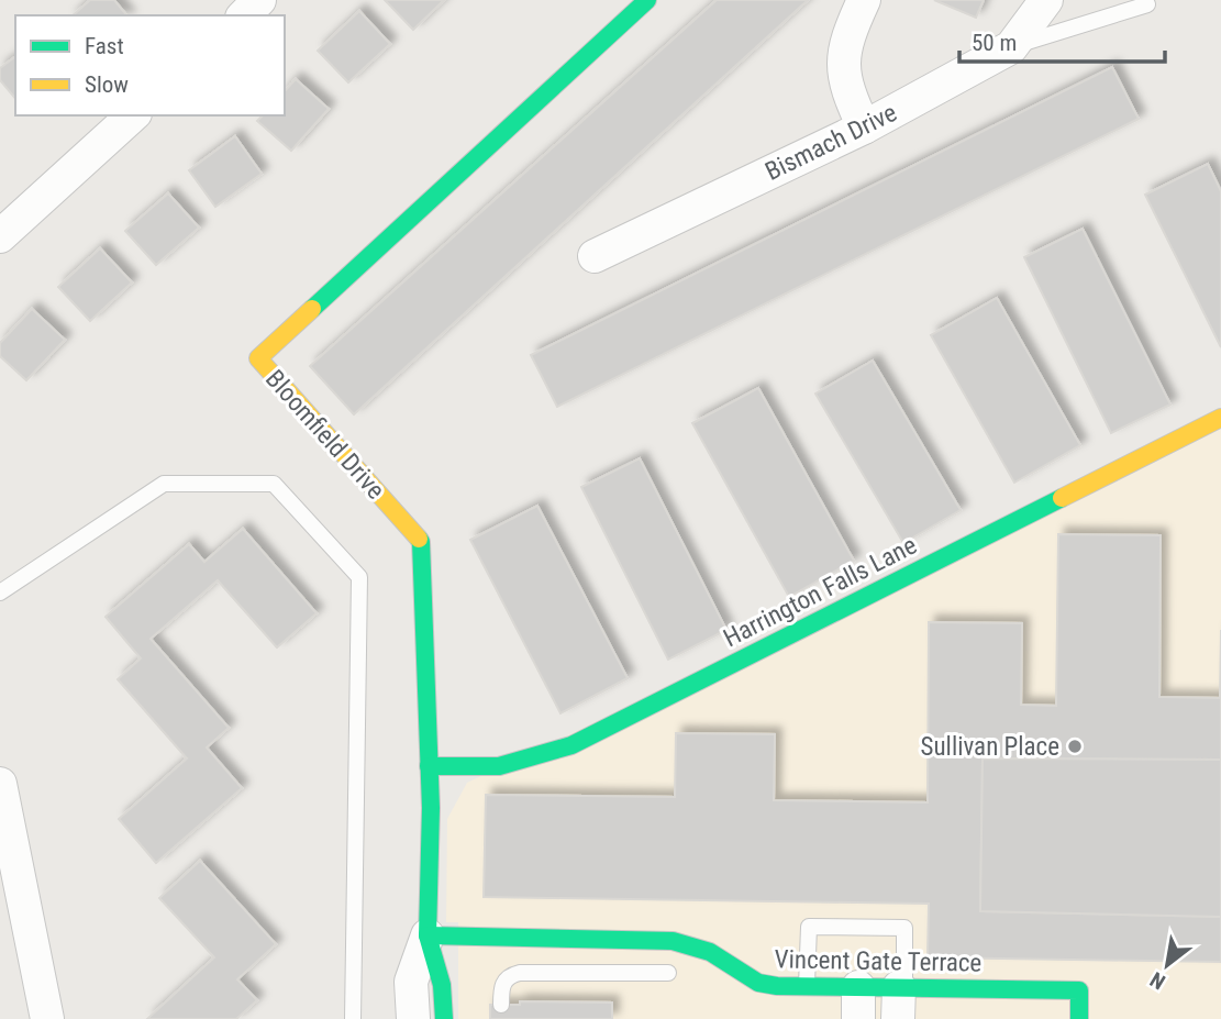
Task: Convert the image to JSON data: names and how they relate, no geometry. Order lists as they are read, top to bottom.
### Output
{
  "streets": {
    "street": [
      "Bismach Drive",
      "Bloomfield Drive",
      "Harrington Falls Lane",
      "Vincent Gate Terrace"
    ]
  },
  "crossings": [
    ["Bloomfield Drive", "Harrington Falls Lane"],
    ["Bloomfield Drive", "Vincent Gate Terrace"]
  ],
  "places": ["Sullivan Place"],
  "legend": ["Fast", "Slow"],
  "scale_bar": "50 m",
  "north": "bottom left"
}
